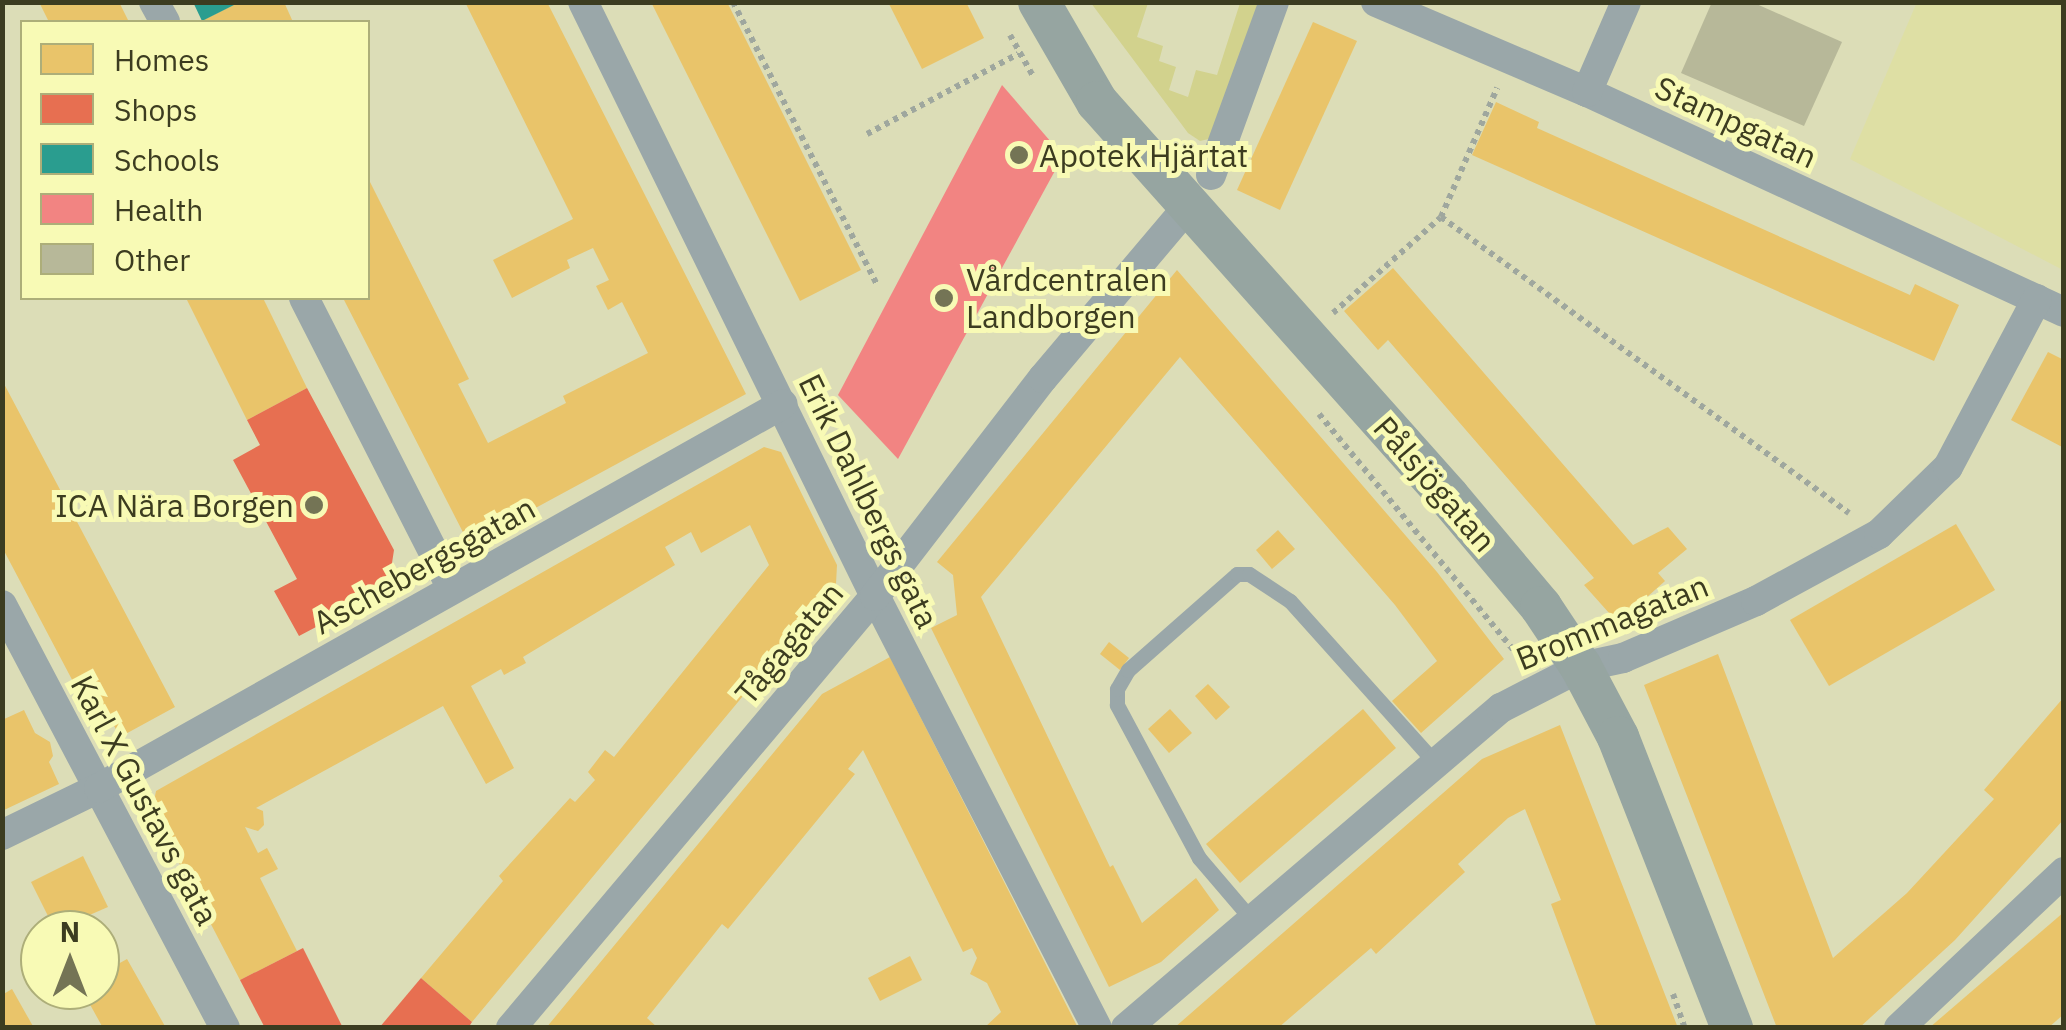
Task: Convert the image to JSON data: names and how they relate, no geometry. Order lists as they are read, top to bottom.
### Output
{
  "streets": {
    "street": [
      "Stampgatan",
      "Pålsjögatan",
      "Erik Dahlbergs gata",
      "Aschebergsgatan",
      "Brommagatan",
      "Tågagatan",
      "Karl X Gustavs gata"
    ]
  },
  "crossings": [
    ["Stampgatan", "Brommagatan"],
    ["Pålsjögatan", "Brommagatan"],
    ["Pålsjögatan", "Tågagatan"],
    ["Erik Dahlbergs gata", "Aschebergsgatan"],
    ["Erik Dahlbergs gata", "Tågagatan"],
    ["Aschebergsgatan", "Karl X Gustavs gata"]
  ],
  "places": ["Apotek Hjärtat", "Vårdcentralen Landborgen", "ICA Nära Borgen"],
  "legend": [
    "Homes",
    "Shops",
    "Schools",
    "Health",
    "Other"
  ],
  "north": "top"
}
